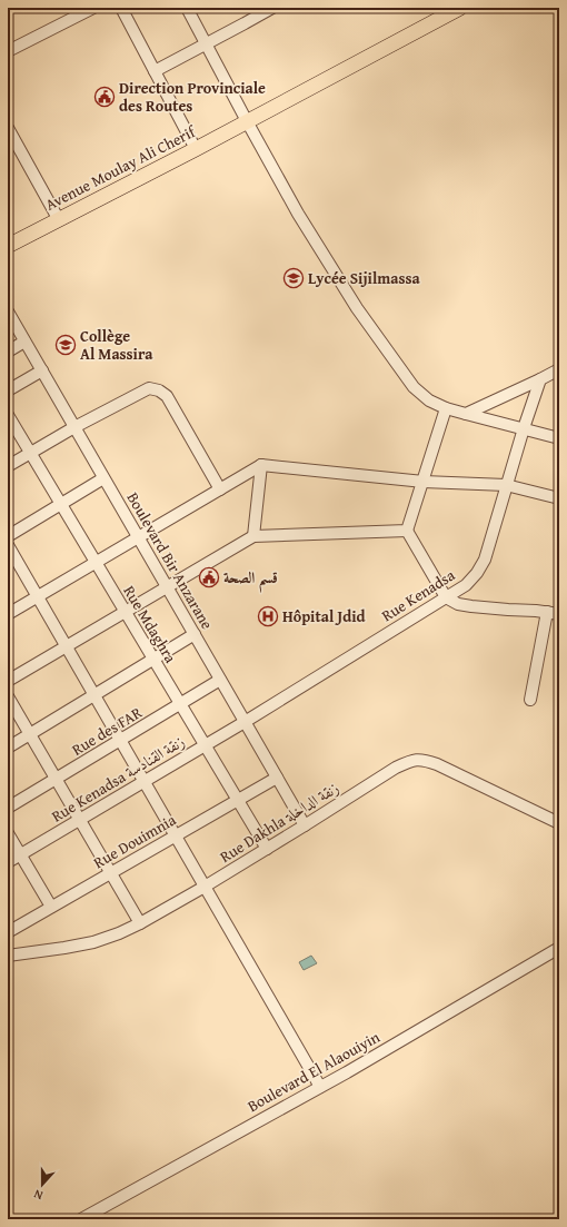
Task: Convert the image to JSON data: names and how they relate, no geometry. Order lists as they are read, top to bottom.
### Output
{
  "streets": {
    "main road": ["Avenue Moulay Ali Cherif"],
    "street": [
      "Boulevard Bir Anzarane",
      "Rue Kenadsa",
      "Rue Mdaghra",
      "Rue des FAR",
      "Rue Kenadsa زنقة القنادسة",
      "Rue Dakhla زنقة الداخلة",
      "Rue Douimnia",
      "Boulevard El Alaouiyin"
    ]
  },
  "crossings": [
    ["Boulevard Bir Anzarane", "Rue Kenadsa"],
    ["Boulevard Bir Anzarane", "Rue des FAR"],
    ["Boulevard Bir Anzarane", "Rue Kenadsa زنقة القنادسة"],
    ["Boulevard Bir Anzarane", "Rue Dakhla زنقة الداخلة"],
    ["Boulevard Bir Anzarane", "Rue Douimnia"],
    ["Rue Kenadsa", "Rue Kenadsa زنقة القنادسة"],
    ["Rue Mdaghra", "Rue des FAR"],
    ["Rue Mdaghra", "Rue Kenadsa زنقة القنادسة"],
    ["Rue Mdaghra", "Rue Dakhla زنقة الداخلة"],
    ["Rue Mdaghra", "Rue Douimnia"]
  ],
  "places": {
    "public building": ["Direction Provinciale des Routes", "قسم الصحة"],
    "school or university": ["Lycée Sijilmassa", "Collège Al Massira"],
    "hospital": ["Hôpital Jdid"]
  },
  "north": "bottom"
}
